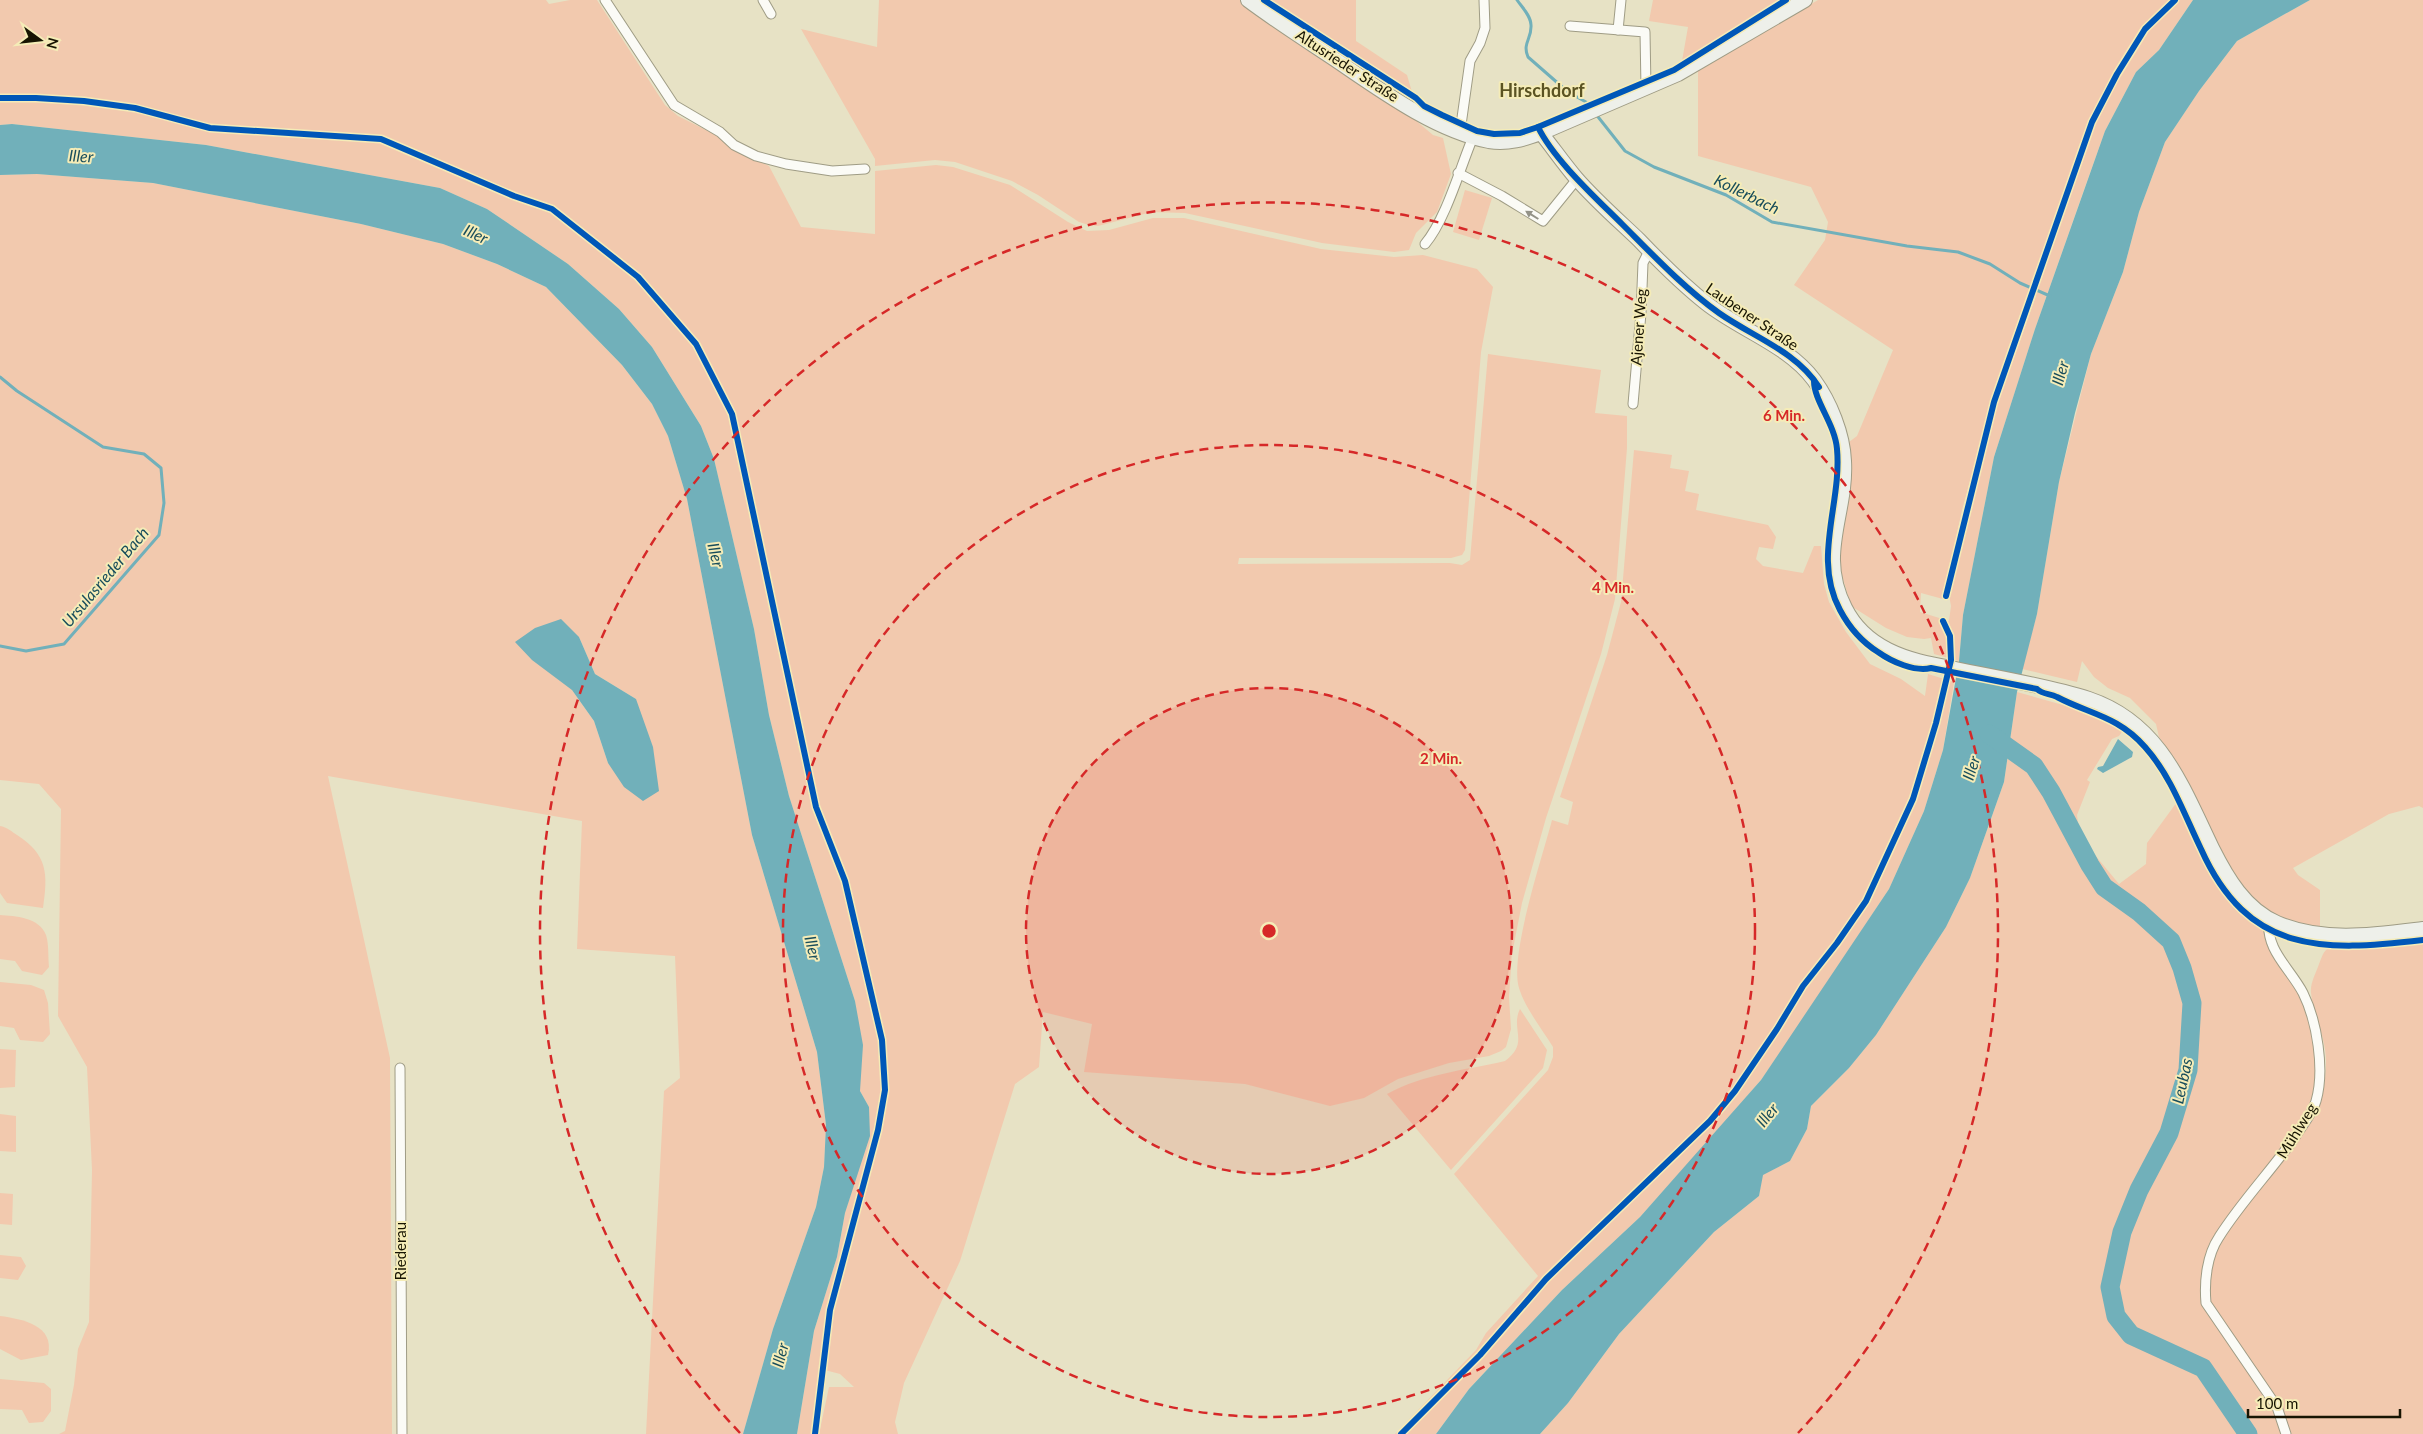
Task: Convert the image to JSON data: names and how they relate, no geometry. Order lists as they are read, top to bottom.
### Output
{
  "streets": {
    "street": [
      "Altusrieder Straße",
      "Laubener Straße",
      "Ajener Weg",
      "Mühlweg",
      "Riederau"
    ]
  },
  "crossings": [
    ["Altusrieder Straße", "Laubener Straße"],
    ["Laubener Straße", "Ajener Weg"],
    ["Laubener Straße", "Mühlweg"]
  ],
  "districts": ["Hirschdorf"],
  "water": [
    "Iller",
    "Kollerbach",
    "Ursulasrieder Bach",
    "Leubas"
  ],
  "scale_bar": "100 m",
  "north": "right",
  "rings": ["6 Min.", "4 Min.", "2 Min."]
}
